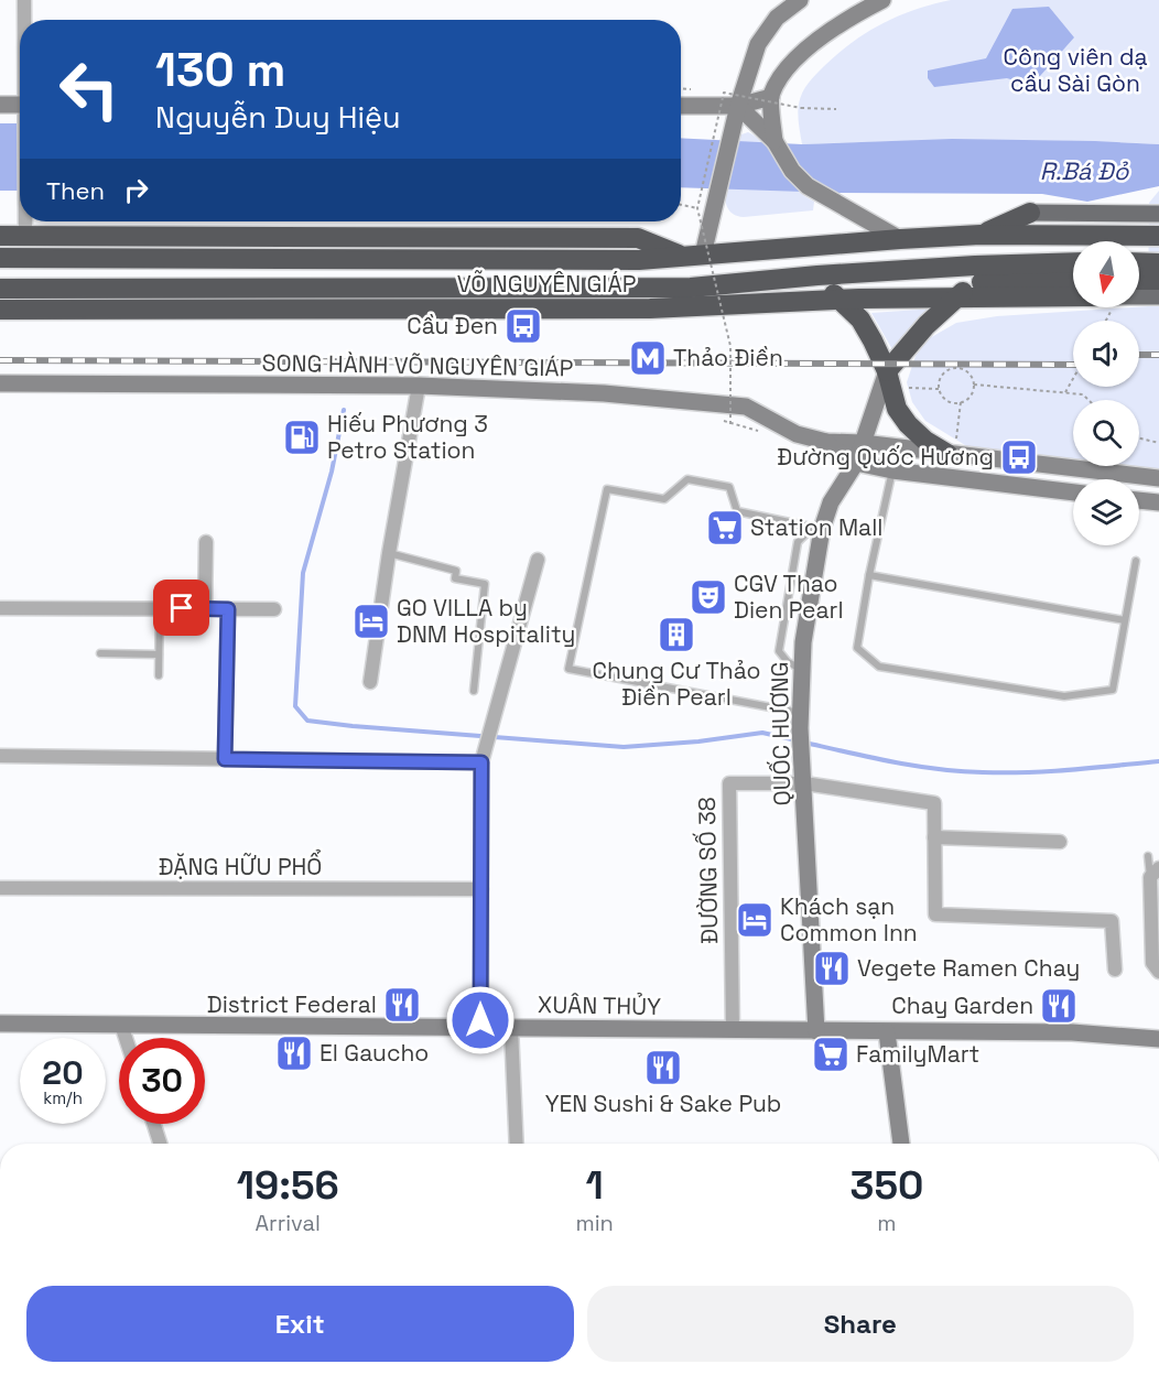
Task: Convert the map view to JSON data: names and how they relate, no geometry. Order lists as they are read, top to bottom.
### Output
{
  "streets": {
    "highway": ["VÕ NGUYÊN GIÁP"],
    "main road": ["SONG HÀNH VÕ NGUYÊN GIÁP", "QUỐC HƯƠNG", "XUÂN THỦY"],
    "street": ["ĐẶNG HỮU PHỔ", "ĐƯỜNG SỐ 38"]
  },
  "crossings": [
    ["SONG HÀNH VÕ NGUYÊN GIÁP", "QUỐC HƯƠNG"],
    ["QUỐC HƯƠNG", "ĐƯỜNG SỐ 38"],
    ["QUỐC HƯƠNG", "XUÂN THỦY"],
    ["ĐƯỜNG SỐ 38", "XUÂN THỦY"]
  ],
  "water": ["R.Bá Đỏ"],
  "parks": ["Công viên dạ cầu Sài Gòn"],
  "places": {
    "bus stop": ["Cầu Đen", "Đường Quốc Hương"],
    "metro station": ["Thảo Điền"],
    "fuel station": ["Hiếu Phương 3 Petro Station"],
    "supermarket": ["Station Mall", "FamilyMart"],
    "theatre": ["CGV Thao Dien Pearl"],
    "hotel": ["GO VILLA by DNM Hospitality", "Khách sạn Common Inn"],
    "building": ["Chung Cư Thảo Điền Pearl"],
    "restaurant": [
      "Vegete Ramen Chay",
      "District Federal",
      "Chay Garden",
      "El Gaucho",
      "YEN Sushi & Sake Pub"
    ]
  },
  "north": "bottom",
  "page": {
    "turn": ["130 m", "Nguyễn Duy Hiệu"],
    "then": "Then",
    "speed": "20 km/h",
    "limit": "30",
    "eta": [
      "19:56",
      "Arrival",
      "1",
      "min",
      "350",
      "m"
    ],
    "buttons": ["Exit", "Share"]
  }
}
